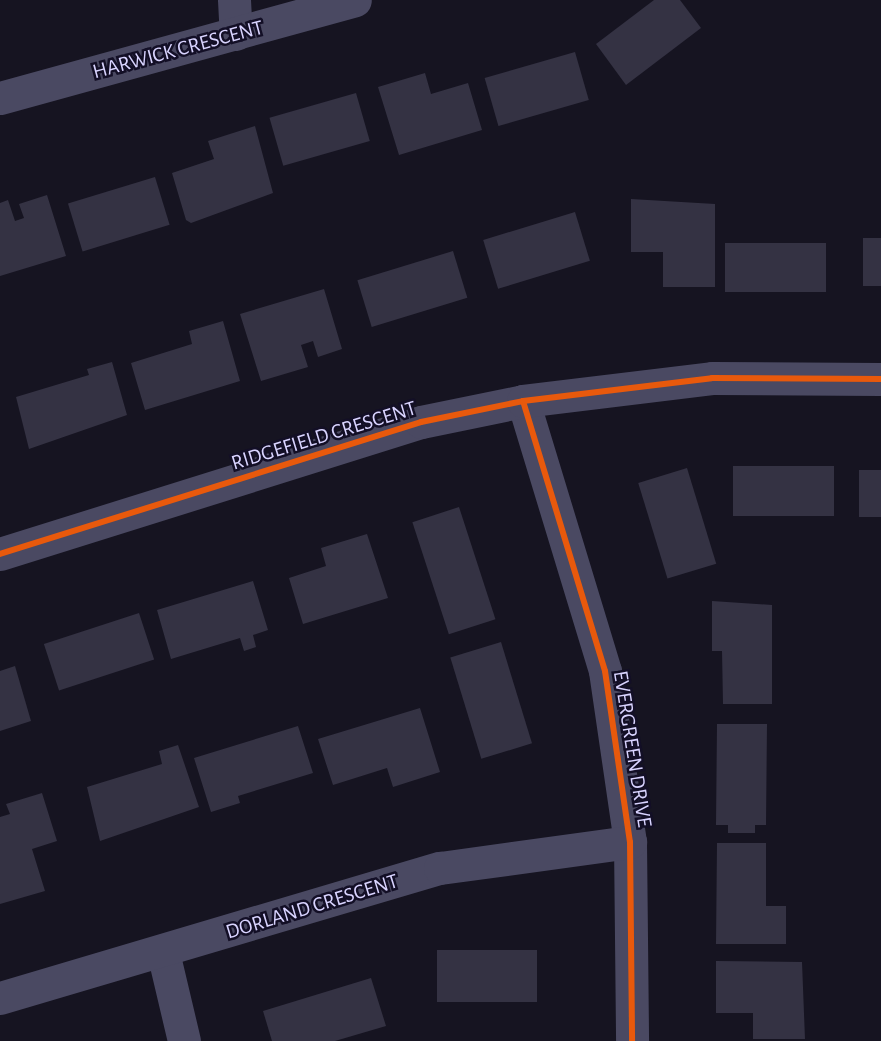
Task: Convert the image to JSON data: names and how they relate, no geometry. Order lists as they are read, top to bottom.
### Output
{
  "streets": {
    "street": [
      "HARWICK CRESCENT",
      "RIDGEFIELD CRESCENT",
      "EVERGREEN DRIVE",
      "DORLAND CRESCENT"
    ]
  },
  "crossings": [
    ["RIDGEFIELD CRESCENT", "EVERGREEN DRIVE"],
    ["EVERGREEN DRIVE", "DORLAND CRESCENT"]
  ]
}
